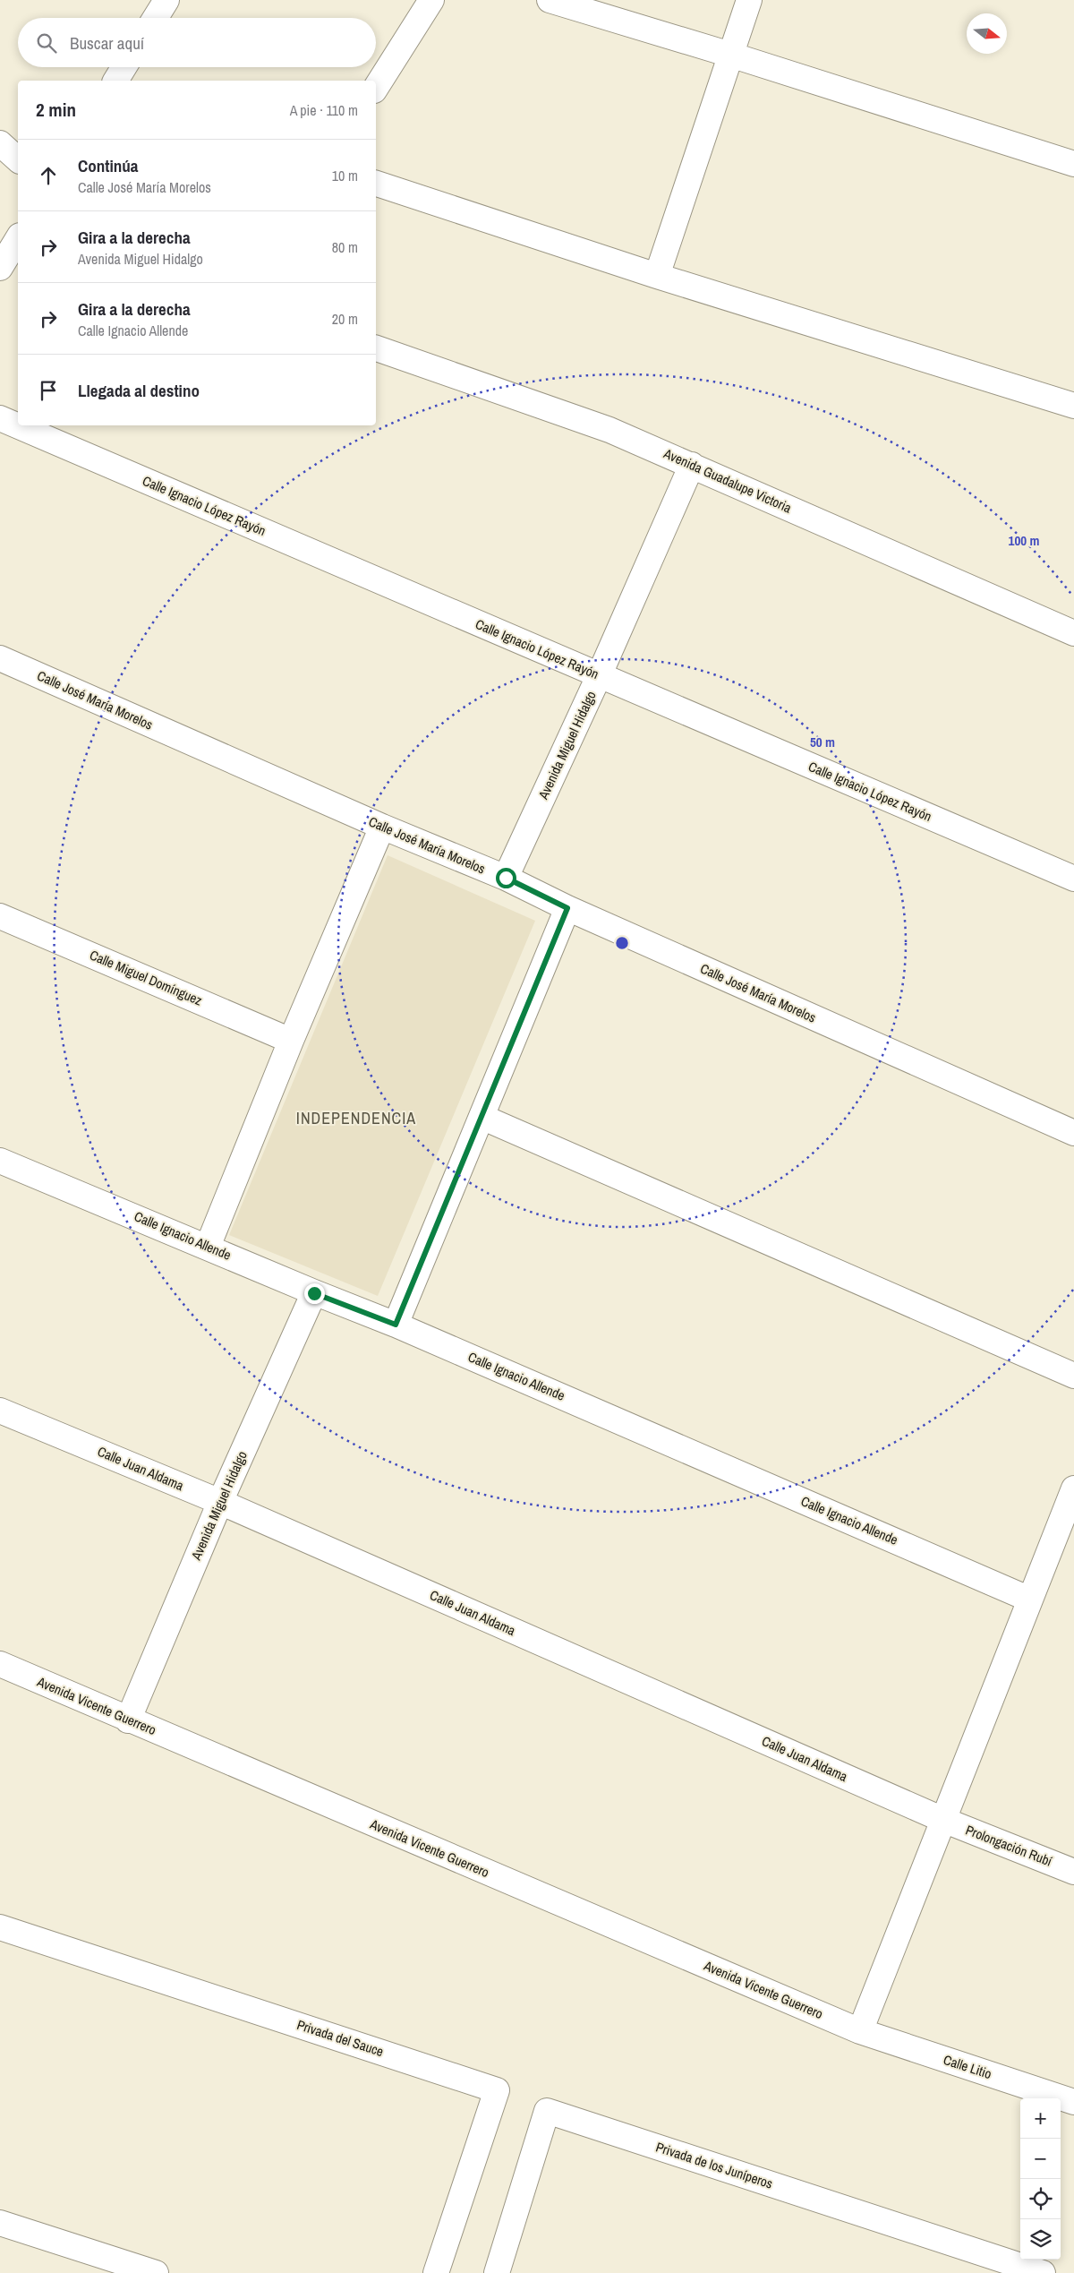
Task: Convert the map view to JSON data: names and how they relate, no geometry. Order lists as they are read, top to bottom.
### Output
{
  "streets": {
    "street": [
      "Avenida Guadalupe Victoria",
      "Calle Ignacio López Rayón",
      "Calle José María Morelos",
      "Avenida Miguel Hidalgo",
      "Calle Miguel Domínguez",
      "Calle Ignacio Allende",
      "Calle Juan Aldama",
      "Avenida Vicente Guerrero",
      "Prolongación Rubí",
      "Privada del Sauce",
      "Calle Litio",
      "Privada de los Juníperos"
    ]
  },
  "crossings": [
    ["Avenida Guadalupe Victoria", "Avenida Miguel Hidalgo"],
    ["Calle Ignacio López Rayón", "Avenida Miguel Hidalgo"],
    ["Calle José María Morelos", "Avenida Miguel Hidalgo"],
    ["Avenida Miguel Hidalgo", "Calle Ignacio Allende"],
    ["Avenida Miguel Hidalgo", "Calle Juan Aldama"],
    ["Avenida Miguel Hidalgo", "Avenida Vicente Guerrero"],
    ["Calle Juan Aldama", "Prolongación Rubí"],
    ["Avenida Vicente Guerrero", "Calle Litio"]
  ],
  "districts": ["INDEPENDENCIA"],
  "north": "right",
  "page": {
    "search": "Buscar aquí",
    "heading": ["2 min", "A pie · 110 m"],
    "list": [
      ["Continúa", "Calle José María Morelos", "10 m"],
      ["Gira a la derecha", "Avenida Miguel Hidalgo", "80 m"],
      ["Gira a la derecha", "Calle Ignacio Allende", "20 m"],
      "Llegada al destino"
    ],
    "map_buttons": ["+", "−"]
  },
  "rings": ["100 m", "50 m"]
}
